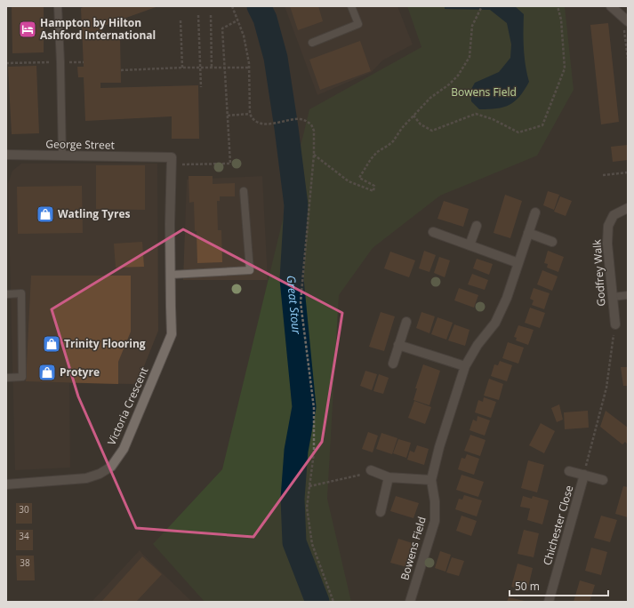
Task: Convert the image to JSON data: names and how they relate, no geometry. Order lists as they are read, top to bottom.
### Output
{
  "streets": {
    "street": [
      "George Street",
      "Godfrey Walk",
      "Victoria Crescent",
      "Chichester Close",
      "Bowens Field"
    ]
  },
  "crossings": [
    ["George Street", "Victoria Crescent"]
  ],
  "water": ["Great Stour"],
  "parks": ["Bowens Field"],
  "places": {
    "hotel": ["Hampton by Hilton Ashford International"],
    "shop": ["Watling Tyres", "Trinity Flooring", "Protyre"]
  },
  "house_numbers": ["30", "34", "38"],
  "scale_bar": "50 m"
}
